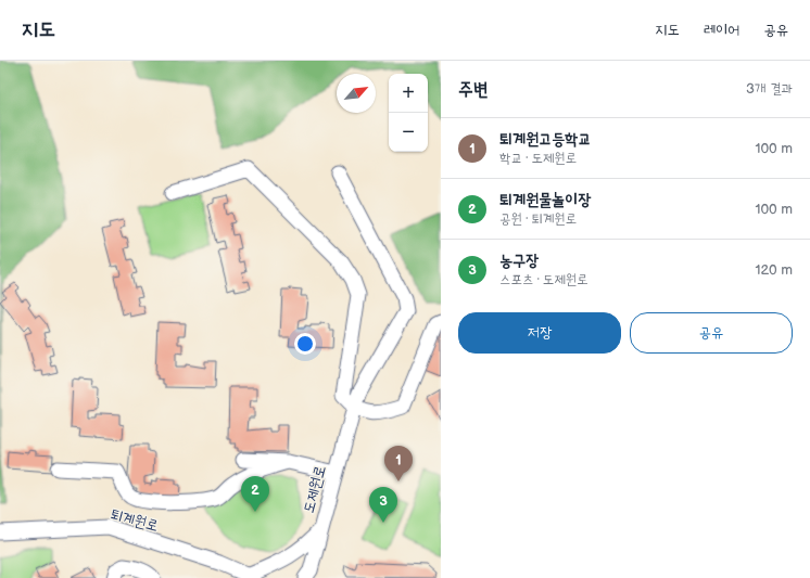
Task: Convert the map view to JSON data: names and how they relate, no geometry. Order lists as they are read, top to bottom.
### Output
{
  "streets": {
    "street": ["도제원로", "퇴계원로"]
  },
  "north": "top right",
  "page": {
    "header": "지도",
    "nav": ["지도", "레이어", "공유"],
    "heading": ["주변", "3개 결과"],
    "map_buttons": ["+", "−"],
    "list": [
      {
        "mark": "1",
        "name": "퇴계원고등학교",
        "note": "학교 · 도제원로",
        "value": "100 m"
      },
      {
        "mark": "2",
        "name": "퇴계원물놀이장",
        "note": "공원 · 퇴계원로",
        "value": "100 m"
      },
      {
        "mark": "3",
        "name": "농구장",
        "note": "스포츠 · 도제원로",
        "value": "120 m"
      }
    ],
    "buttons": ["저장", "공유"],
    "pins": ["1", "2", "3"]
  }
}
